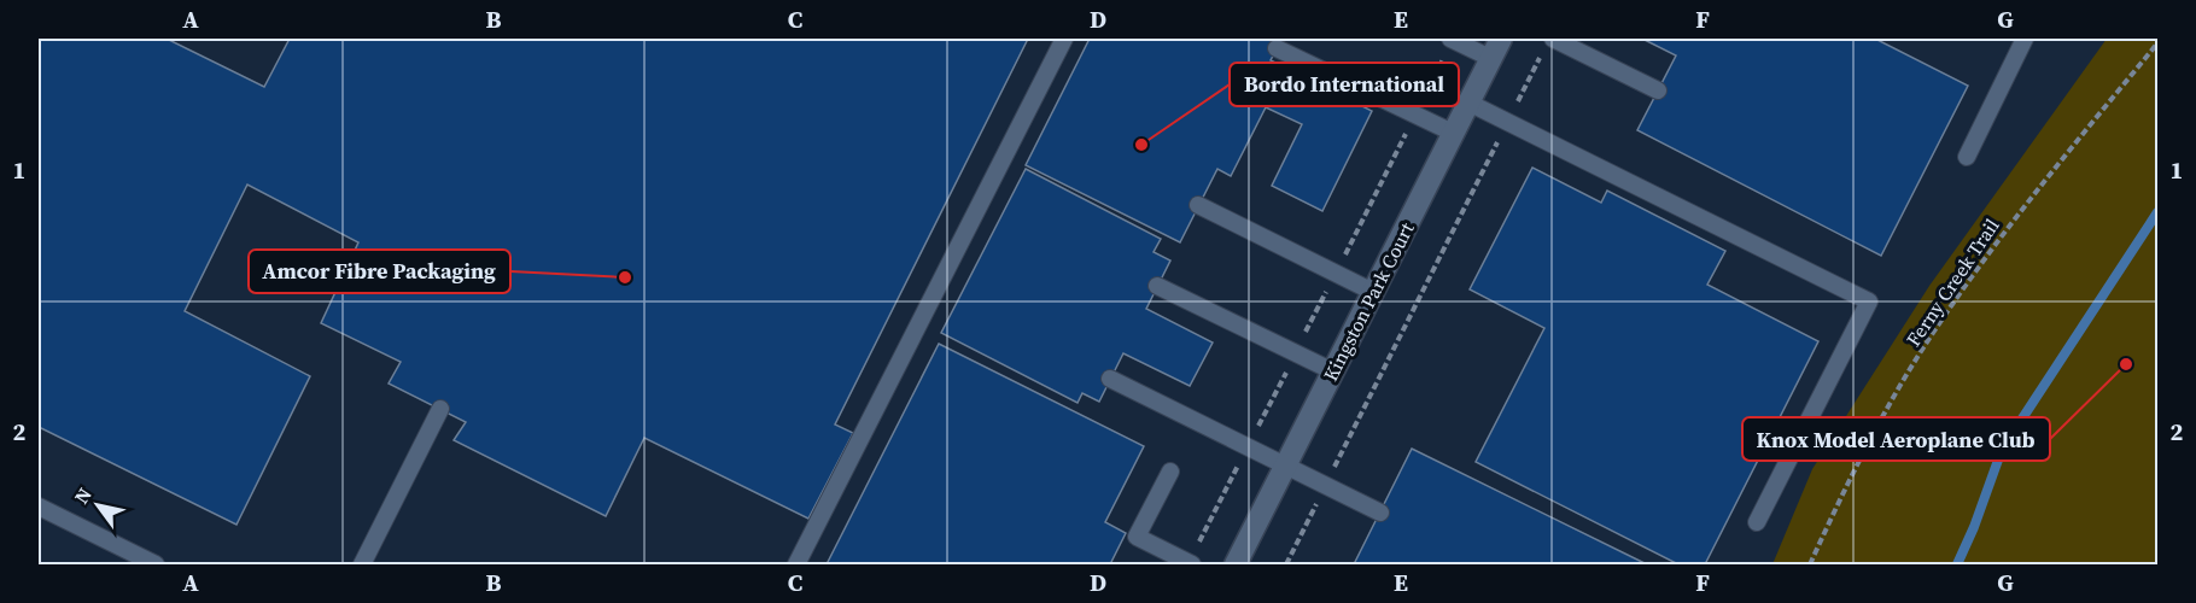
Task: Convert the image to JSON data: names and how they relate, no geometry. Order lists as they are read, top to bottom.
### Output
{
  "streets": {
    "street": ["Kingston Park Court"],
    "path": ["Ferny Creek Trail"]
  },
  "places": ["Bordo International", "Amcor Fibre Packaging", "Knox Model Aeroplane Club"],
  "north": "top left",
  "grid": {
    "columns": [
      "A",
      "B",
      "C",
      "D",
      "E",
      "F",
      "G"
    ],
    "rows": ["1", "2"]
  }
}
